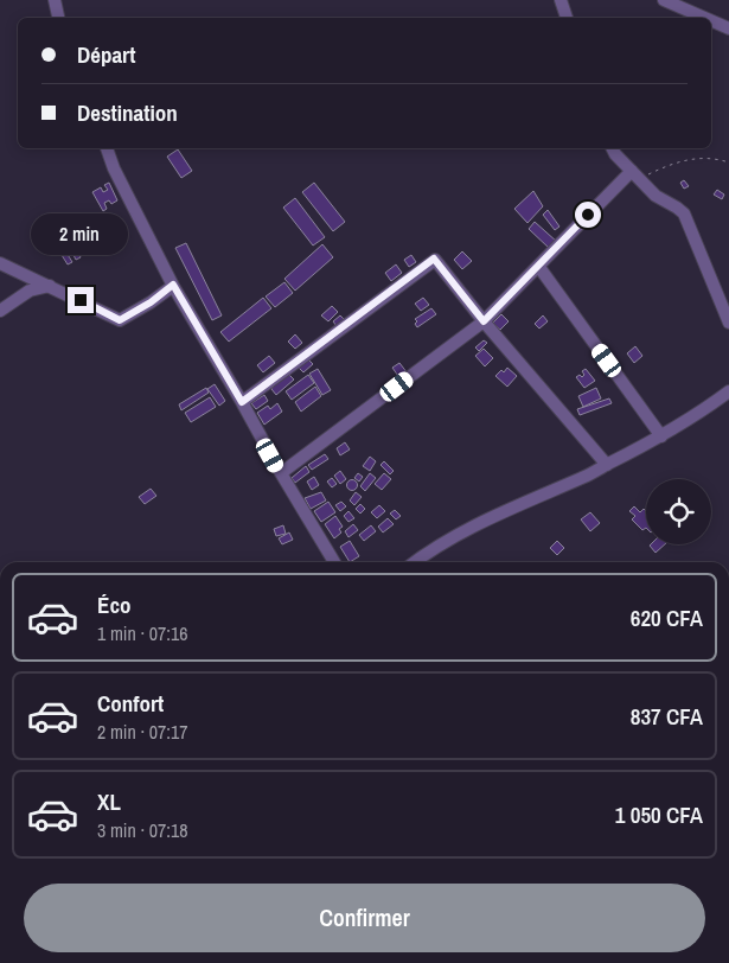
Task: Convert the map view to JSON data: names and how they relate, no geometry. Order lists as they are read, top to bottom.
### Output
{
  "page": {
    "banner": ["Départ", "Destination"],
    "bubble": "2 min",
    "list": [
      {
        "name": "Éco",
        "note": "1 min · 07:16",
        "value": "620 CFA"
      },
      {
        "name": "Confort",
        "note": "2 min · 07:17",
        "value": "837 CFA"
      },
      {
        "name": "XL",
        "note": "3 min · 07:18",
        "value": "1 050 CFA"
      }
    ],
    "buttons": "Confirmer"
  }
}
